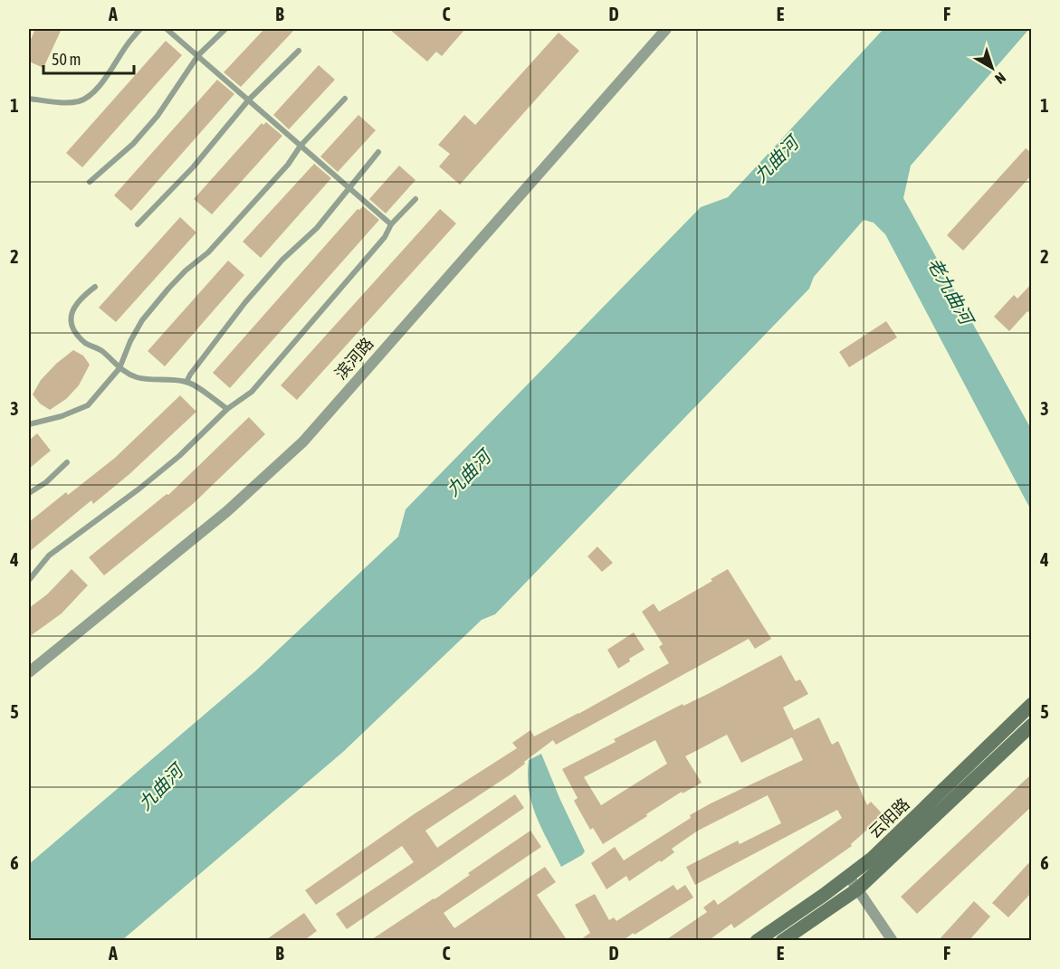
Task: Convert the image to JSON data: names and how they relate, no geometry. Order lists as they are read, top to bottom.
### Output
{
  "streets": {
    "street": ["滨河路", "云阳路"]
  },
  "water": ["九曲河", "老九曲河"],
  "scale_bar": "50 m",
  "north": "bottom right",
  "grid": {
    "columns": [
      "A",
      "B",
      "C",
      "D",
      "E",
      "F"
    ],
    "rows": [
      "1",
      "2",
      "3",
      "4",
      "5",
      "6"
    ]
  }
}
